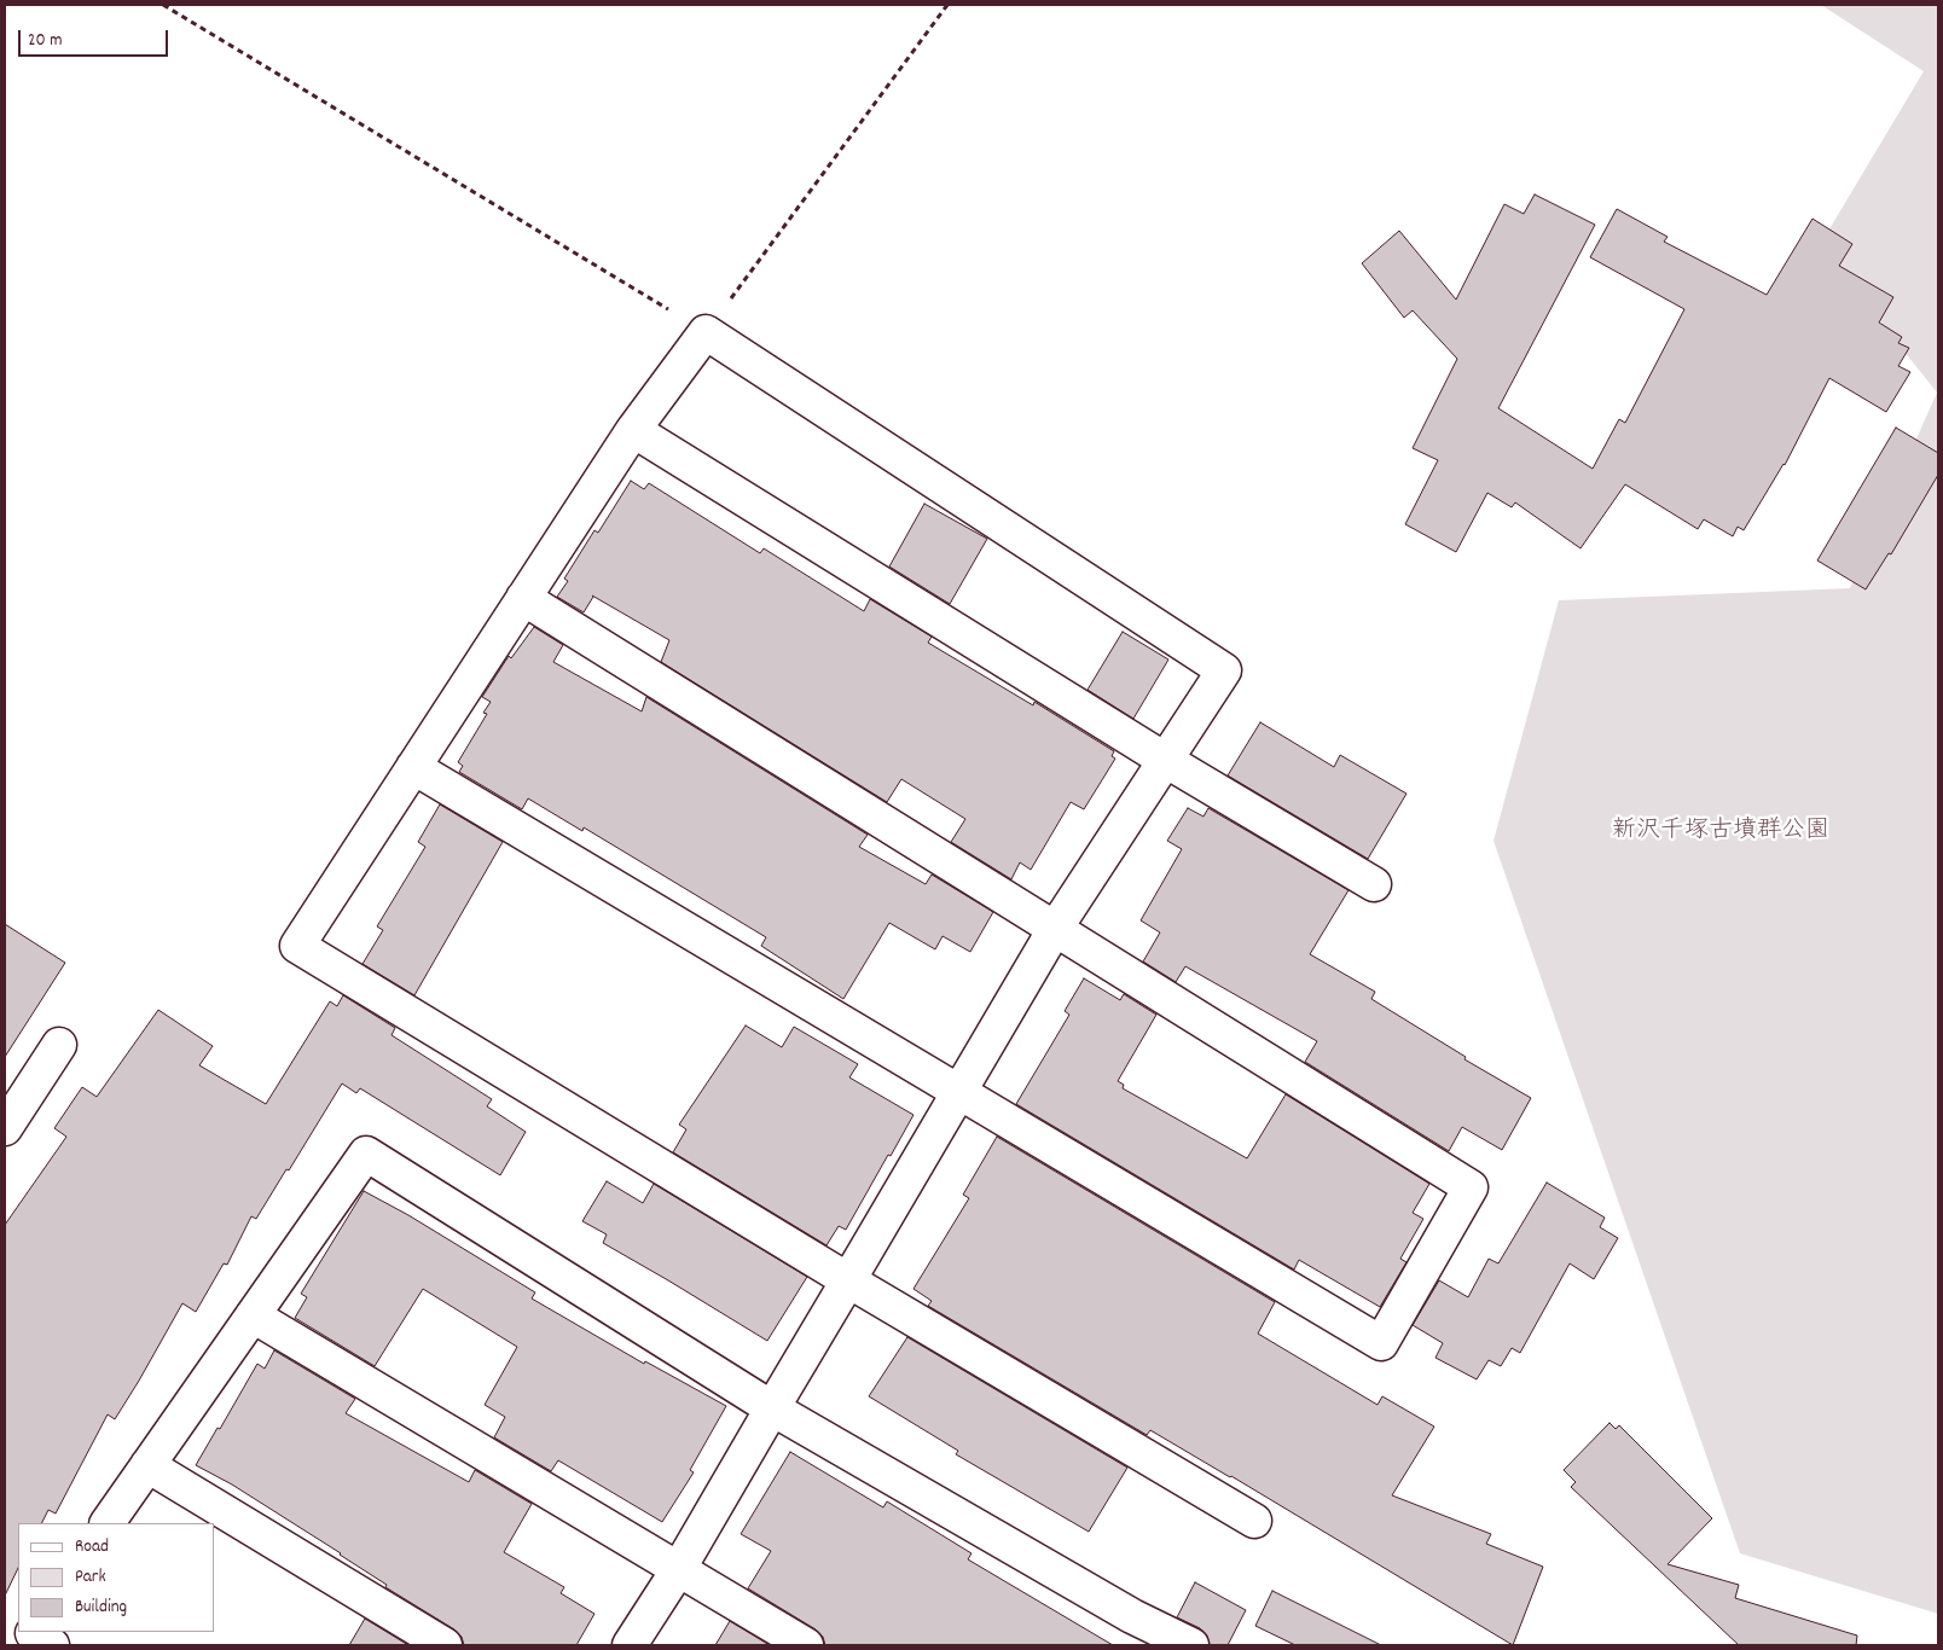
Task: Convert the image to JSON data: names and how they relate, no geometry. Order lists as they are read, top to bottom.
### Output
{
  "parks": ["新沢千塚古墳群公園"],
  "legend": ["Road", "Park", "Building"],
  "scale_bar": "20 m"
}
